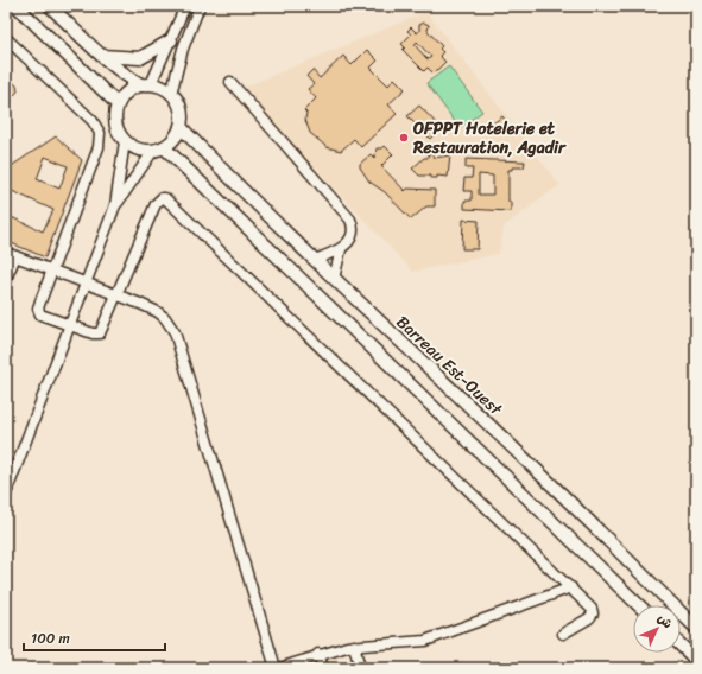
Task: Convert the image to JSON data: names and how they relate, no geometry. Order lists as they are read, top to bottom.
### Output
{
  "streets": {
    "main road": ["Barreau Est-Ouest"]
  },
  "places": ["OFPPT Hotelerie et Restauration, Agadir"],
  "scale_bar": "100 m",
  "north": "top right"
}
